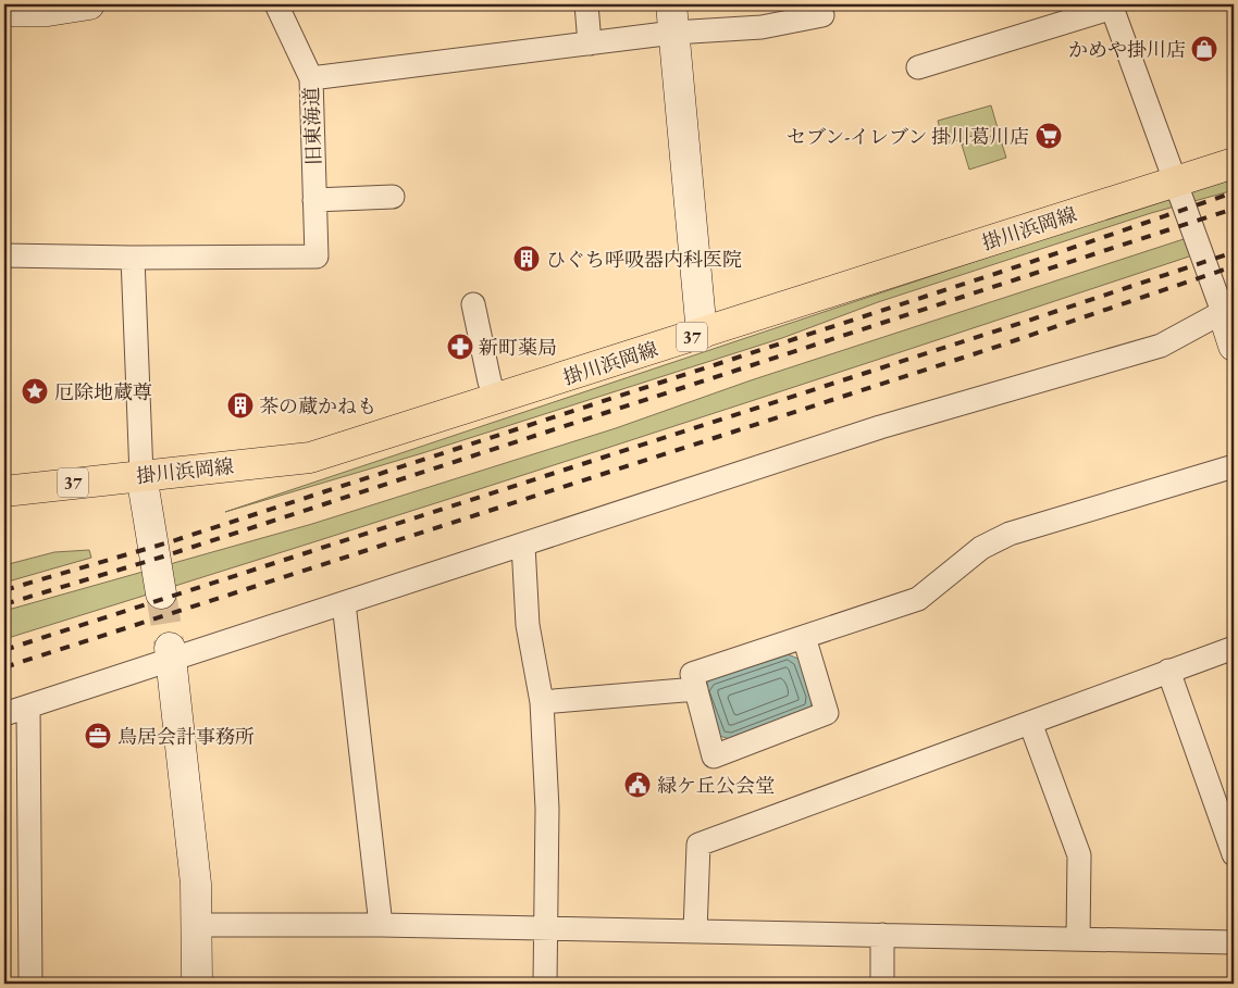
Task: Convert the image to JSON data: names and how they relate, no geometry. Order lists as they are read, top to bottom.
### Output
{
  "streets": {
    "main road": ["掛川浜岡線", "37"],
    "street": ["旧東海道"]
  },
  "places": {
    "shop": ["かめや掛川店"],
    "supermarket": ["セブン-イレブン 掛川葛川店"],
    "building": ["ひぐち呼吸器内科医院", "茶の蔵かねも"],
    "pharmacy": ["新町薬局"],
    "place": ["厄除地蔵尊"],
    "office": ["鳥居会計事務所"],
    "public building": ["緑ケ丘公会堂"]
  }
}
